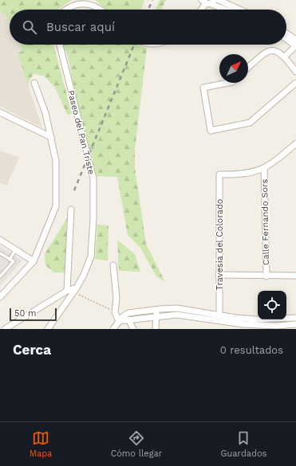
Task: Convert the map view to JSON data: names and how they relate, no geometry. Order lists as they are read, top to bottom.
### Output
{
  "streets": {
    "street": ["Paseo del Pan Triste", "Calle Fernando Sors", "Travesía del Colorado"]
  },
  "crossings": [
    ["Calle Fernando Sors", "Travesía del Colorado"]
  ],
  "scale_bar": "50 m",
  "north": "top right",
  "page": {
    "search": "Buscar aquí",
    "scale": "50 m",
    "heading": ["Cerca", "0 resultados"],
    "nav": ["Mapa", "Cómo llegar", "Guardados"]
  }
}
